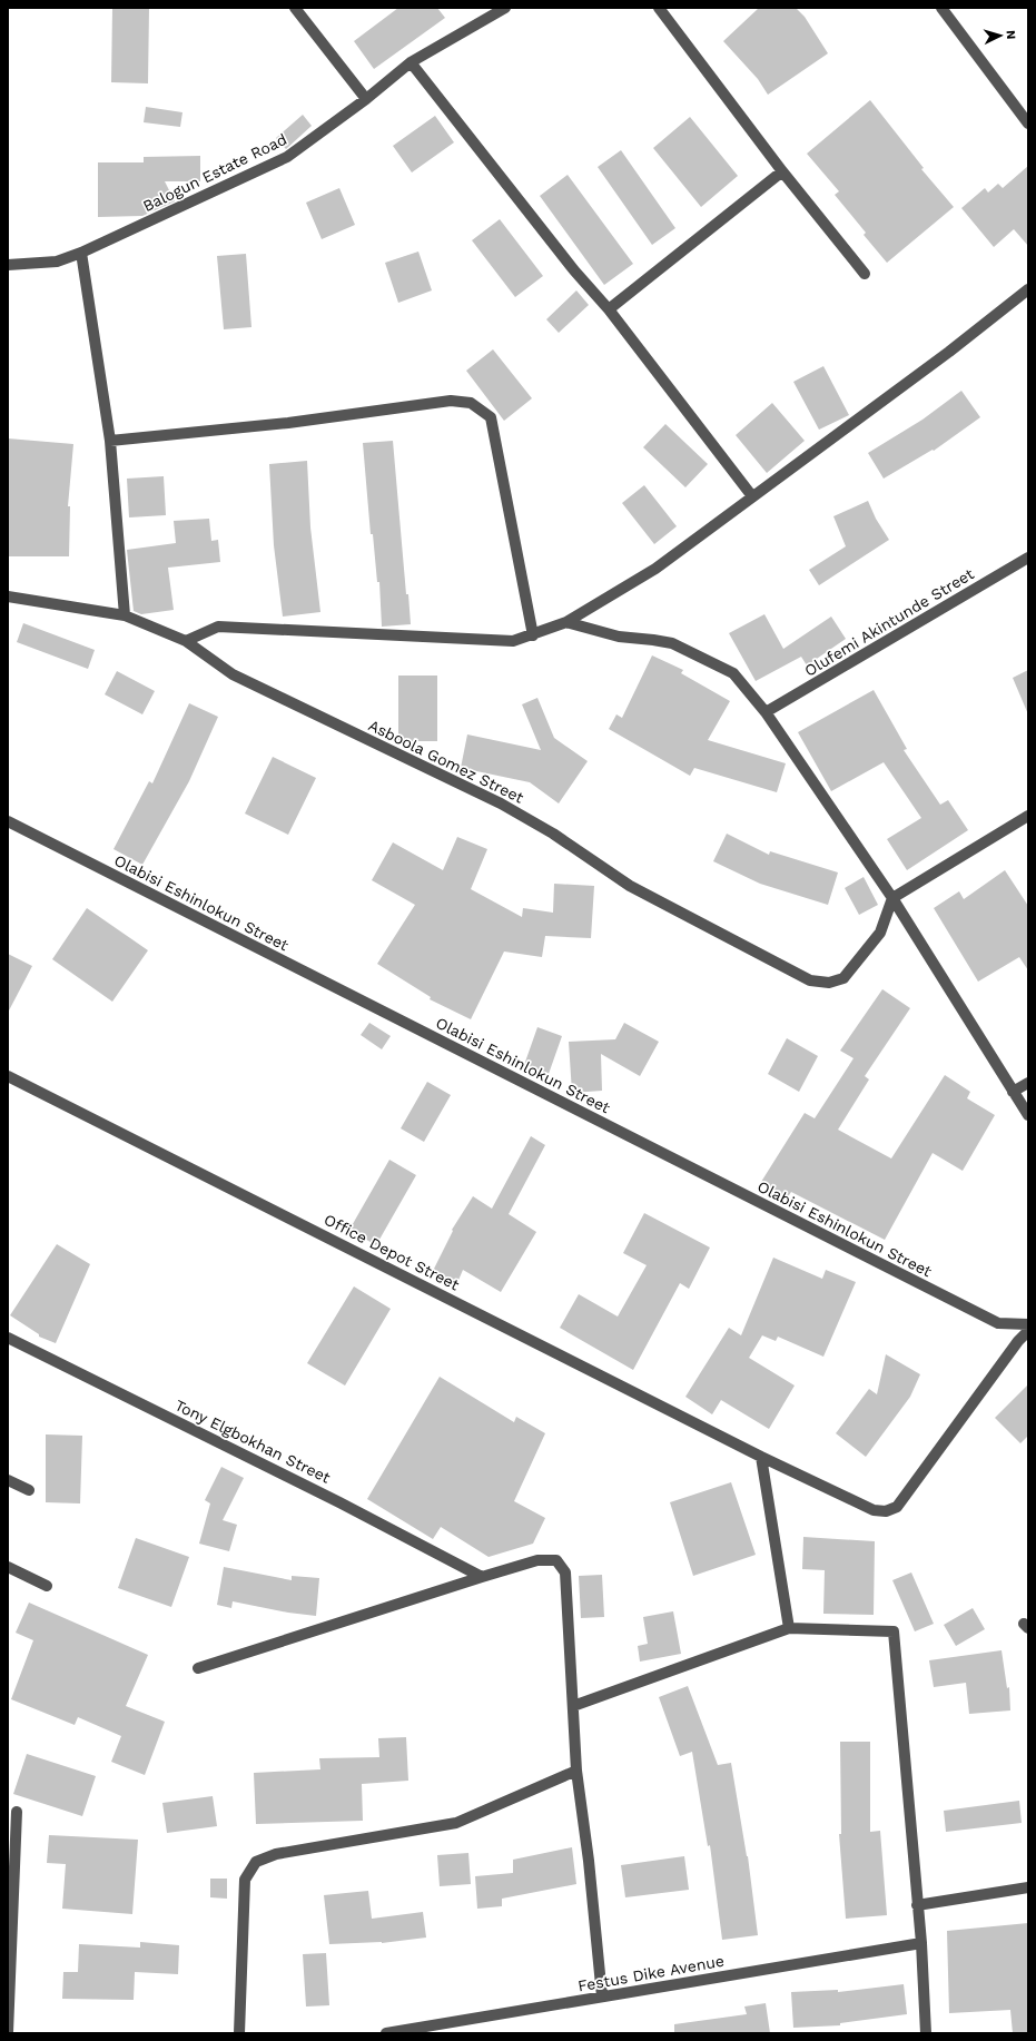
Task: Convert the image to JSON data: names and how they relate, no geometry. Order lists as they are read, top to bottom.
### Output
{
  "streets": {
    "street": [
      "Balogun Estate Road",
      "Olufemi Akintunde Street",
      "Asboola Gomez Street",
      "Olabisi Eshinlokun Street",
      "Office Depot Street",
      "Tony Elgbokhan Street",
      "Festus Dike Avenue"
    ]
  },
  "north": "right"
}
